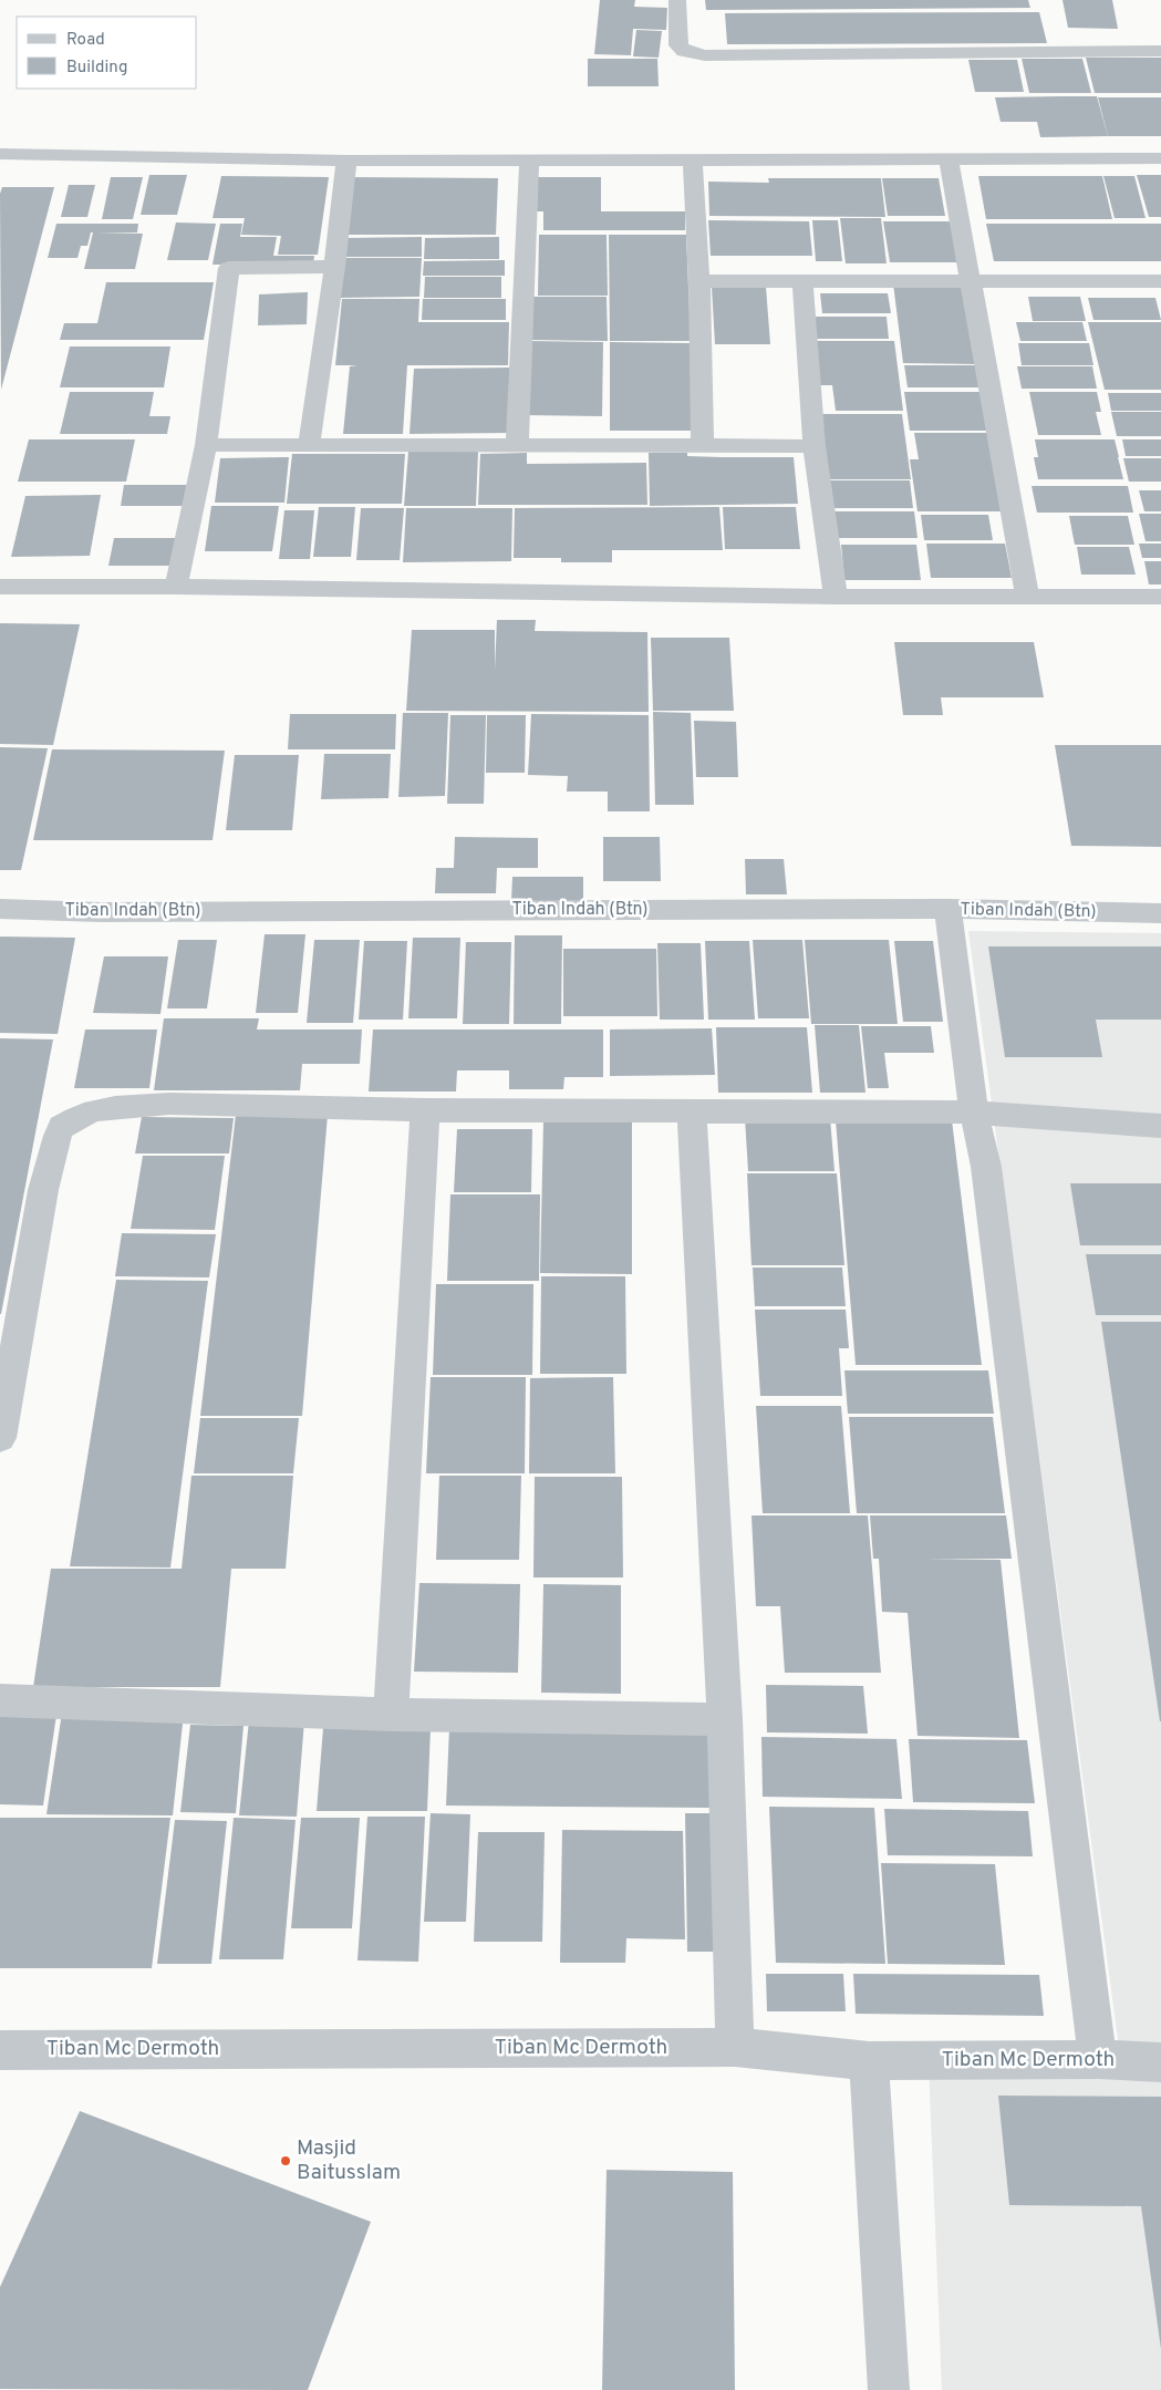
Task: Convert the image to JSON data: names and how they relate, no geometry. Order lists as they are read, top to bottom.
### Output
{
  "streets": {
    "street": ["Tiban Indah (Btn)", "Tiban Mc Dermoth"]
  },
  "places": ["Masjid Baitusslam"],
  "legend": ["Road", "Building"]
}
